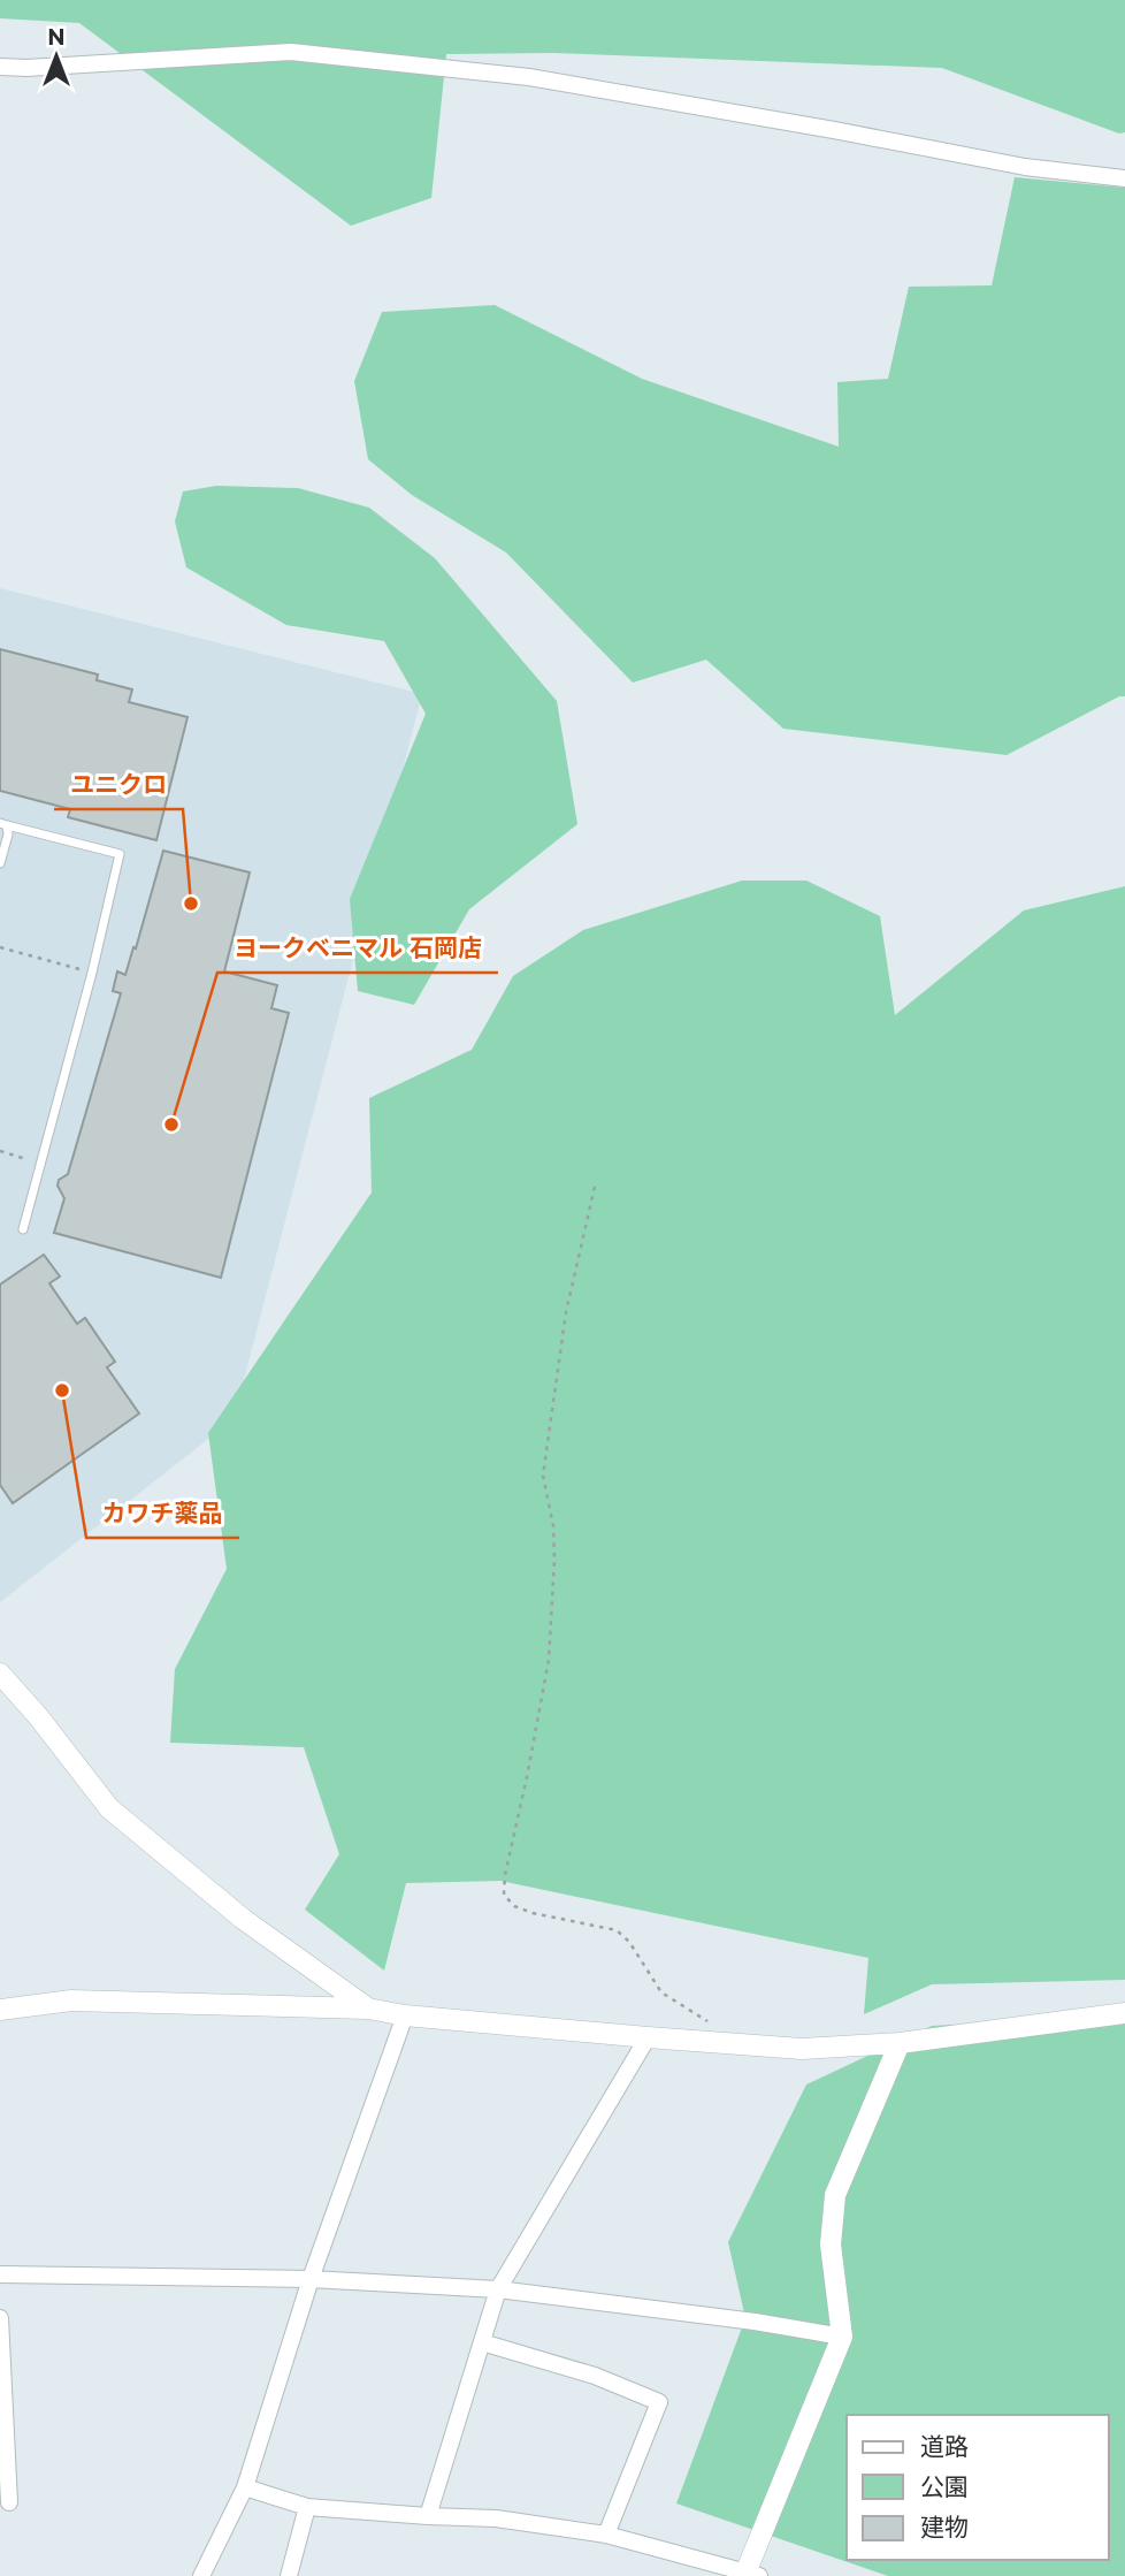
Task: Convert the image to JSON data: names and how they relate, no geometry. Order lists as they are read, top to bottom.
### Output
{
  "places": ["ユニクロ", "ヨークベニマル 石岡店", "カワチ薬品"],
  "legend": ["道路", "公園", "建物"],
  "north": "top"
}
